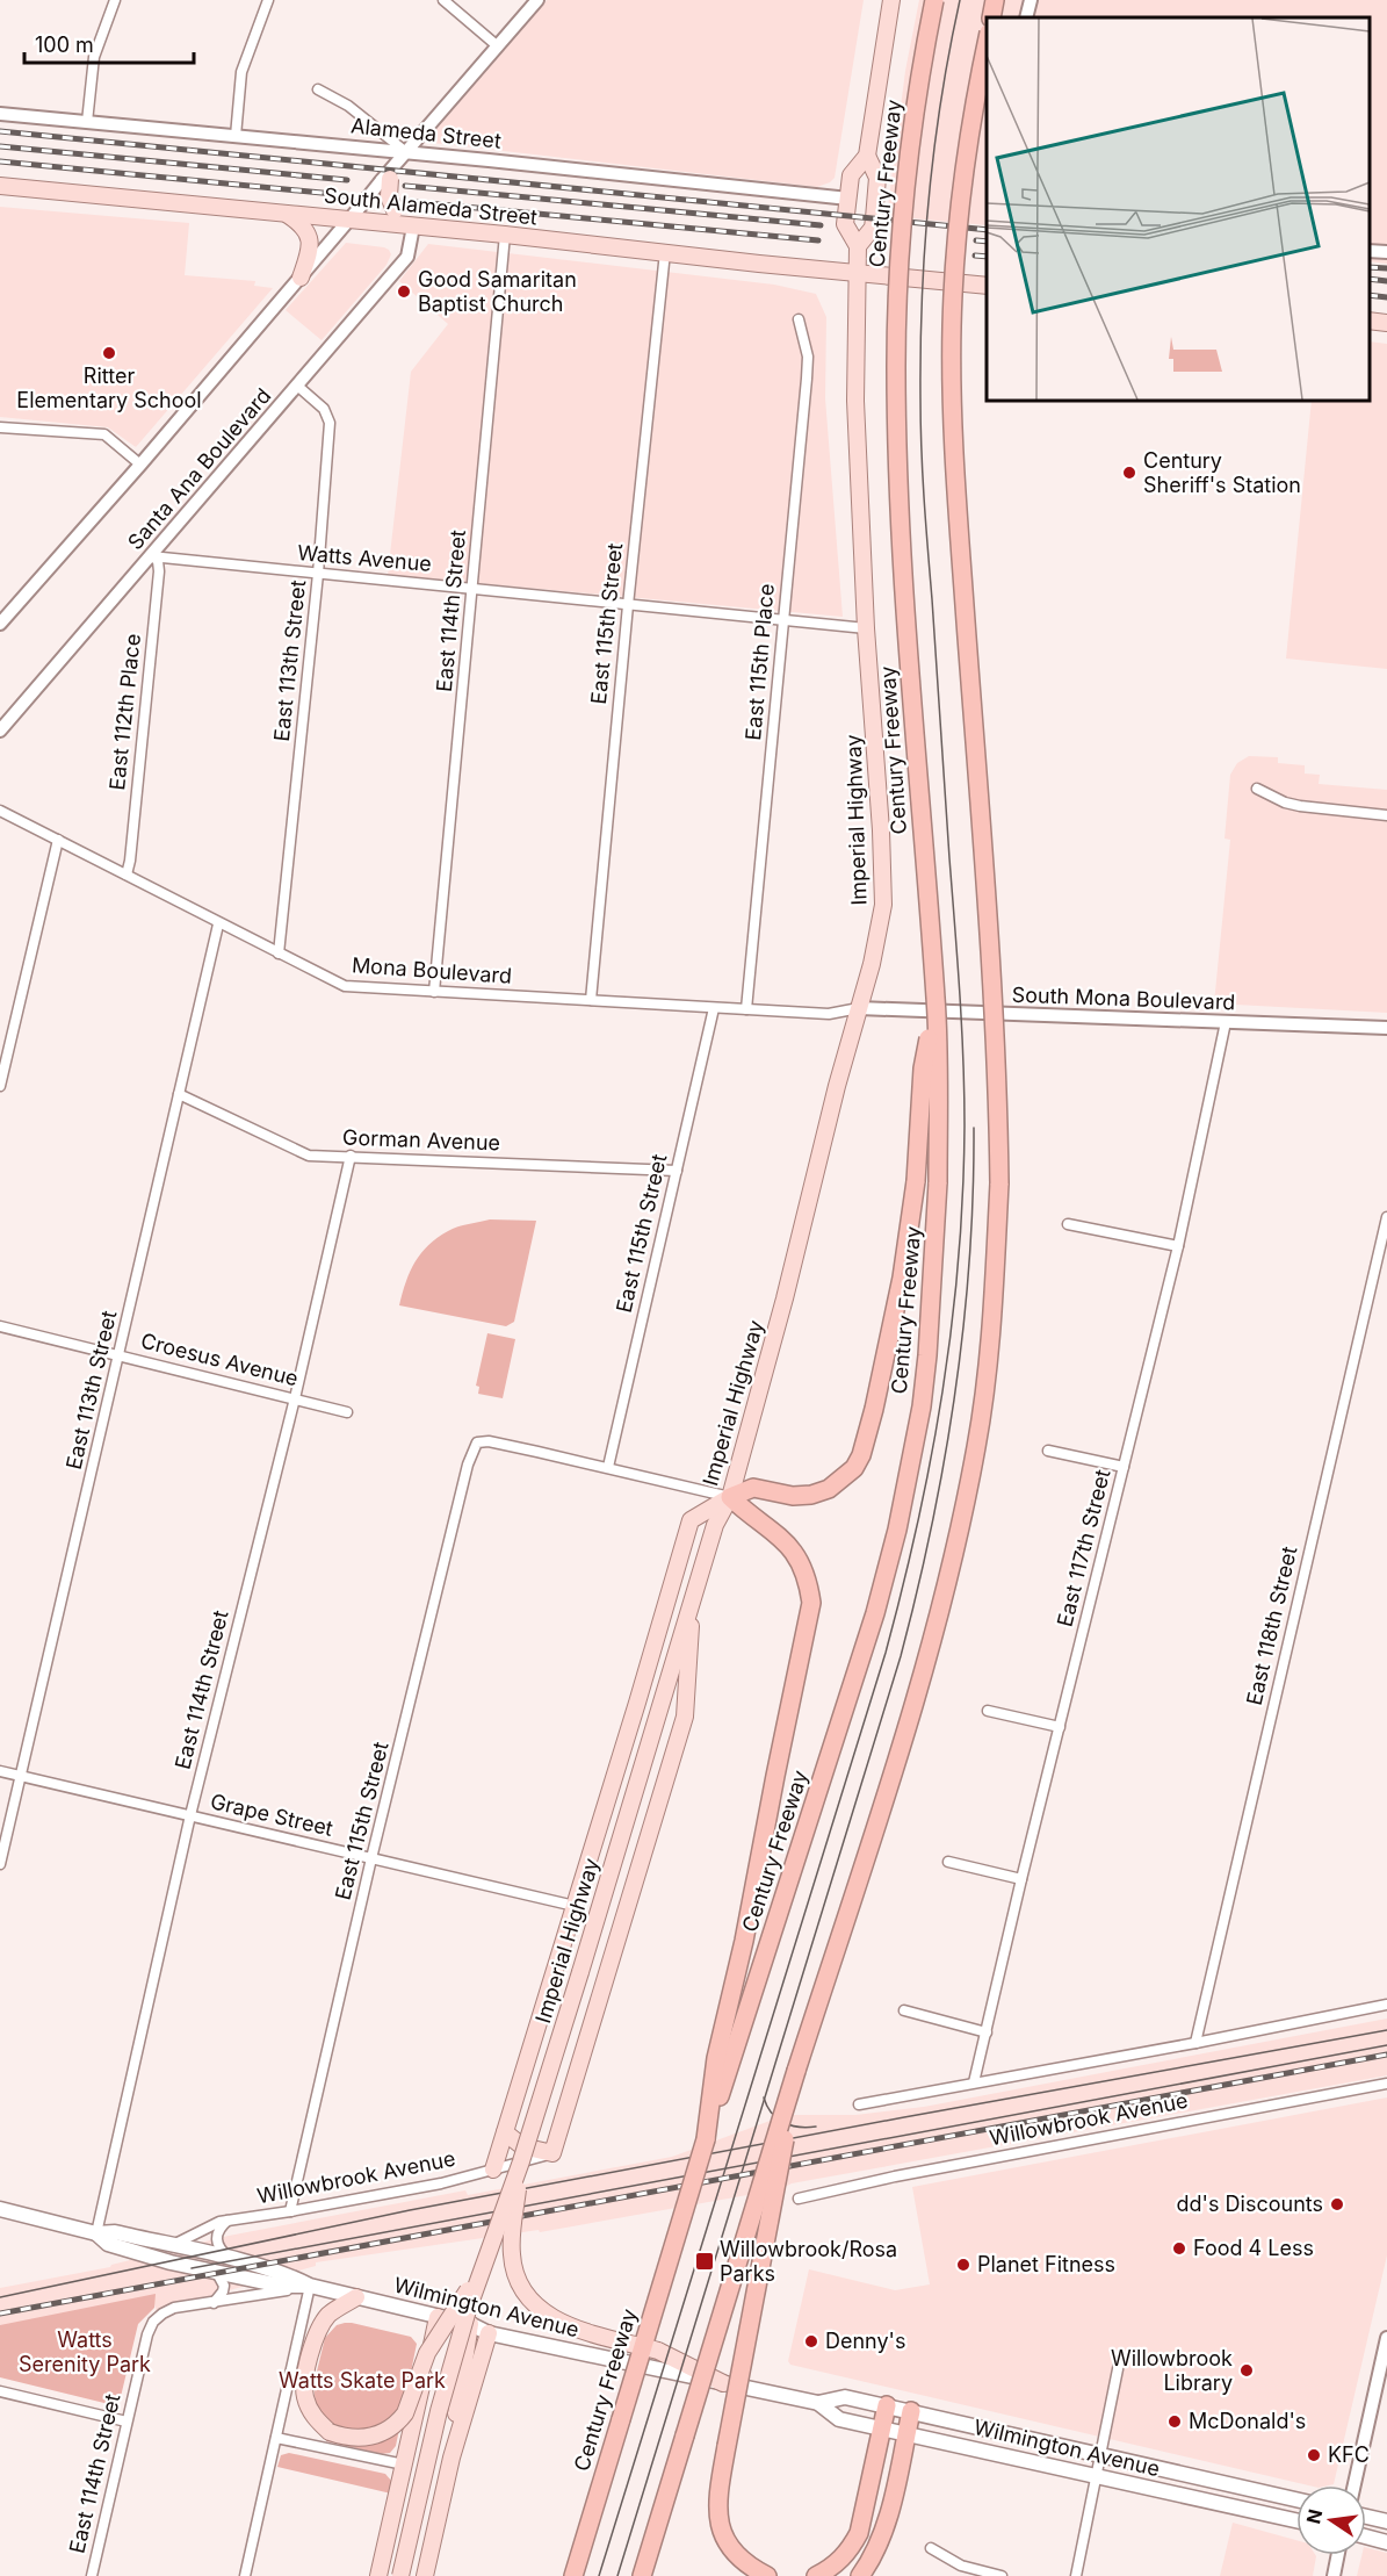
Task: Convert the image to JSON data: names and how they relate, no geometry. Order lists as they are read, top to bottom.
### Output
{
  "streets": {
    "highway": ["Century Freeway"],
    "main road": ["South Alameda Street", "Imperial Highway", "Wilmington Avenue"],
    "street": [
      "Alameda Street",
      "Santa Ana Boulevard",
      "Watts Avenue",
      "East 114th Street",
      "East 115th Street",
      "East 113th Street",
      "East 115th Place",
      "East 112th Place",
      "Mona Boulevard",
      "South Mona Boulevard",
      "Gorman Avenue",
      "Croesus Avenue",
      "East 117th Street",
      "East 118th Street",
      "Grape Street",
      "Willowbrook Avenue"
    ]
  },
  "crossings": [
    ["Alameda Street", "Imperial Highway"],
    ["South Alameda Street", "Santa Ana Boulevard"],
    ["South Alameda Street", "East 114th Street"],
    ["South Alameda Street", "East 115th Street"],
    ["South Alameda Street", "Imperial Highway"],
    ["Santa Ana Boulevard", "Watts Avenue"],
    ["Santa Ana Boulevard", "East 113th Street"],
    ["Santa Ana Boulevard", "East 112th Place"],
    ["Watts Avenue", "East 114th Street"],
    ["Watts Avenue", "East 115th Street"],
    ["Watts Avenue", "East 113th Street"],
    ["Watts Avenue", "East 115th Place"],
    ["Watts Avenue", "East 112th Place"],
    ["Watts Avenue", "Imperial Highway"],
    ["East 114th Street", "Mona Boulevard"],
    ["East 114th Street", "Gorman Avenue"],
    ["East 114th Street", "Croesus Avenue"],
    ["East 114th Street", "Grape Street"],
    ["East 114th Street", "Wilmington Avenue"],
    ["East 115th Street", "Mona Boulevard"],
    ["East 115th Street", "Gorman Avenue"],
    ["East 115th Street", "Grape Street"],
    ["East 115th Street", "Willowbrook Avenue"],
    ["East 113th Street", "Mona Boulevard"],
    ["East 113th Street", "Gorman Avenue"],
    ["East 113th Street", "Croesus Avenue"],
    ["East 113th Street", "Grape Street"],
    ["East 115th Place", "Mona Boulevard"],
    ["East 112th Place", "Mona Boulevard"],
    ["Imperial Highway", "Mona Boulevard"],
    ["Imperial Highway", "South Mona Boulevard"],
    ["Mona Boulevard", "South Mona Boulevard"],
    ["South Mona Boulevard", "East 117th Street"],
    ["Willowbrook Avenue", "Wilmington Avenue"]
  ],
  "parks": ["Watts Serenity Park", "Watts Skate Park"],
  "places": {
    "other": [
      "Good Samaritan Baptist Church",
      "Ritter Elementary School",
      "Century Sheriff's Station",
      "dd's Discounts",
      "Food 4 Less",
      "Planet Fitness",
      "Denny's",
      "Willowbrook Library",
      "McDonald's",
      "KFC"
    ],
    "transit": ["Willowbrook/Rosa Parks"]
  },
  "scale_bar": "100 m",
  "north": "left"
}
